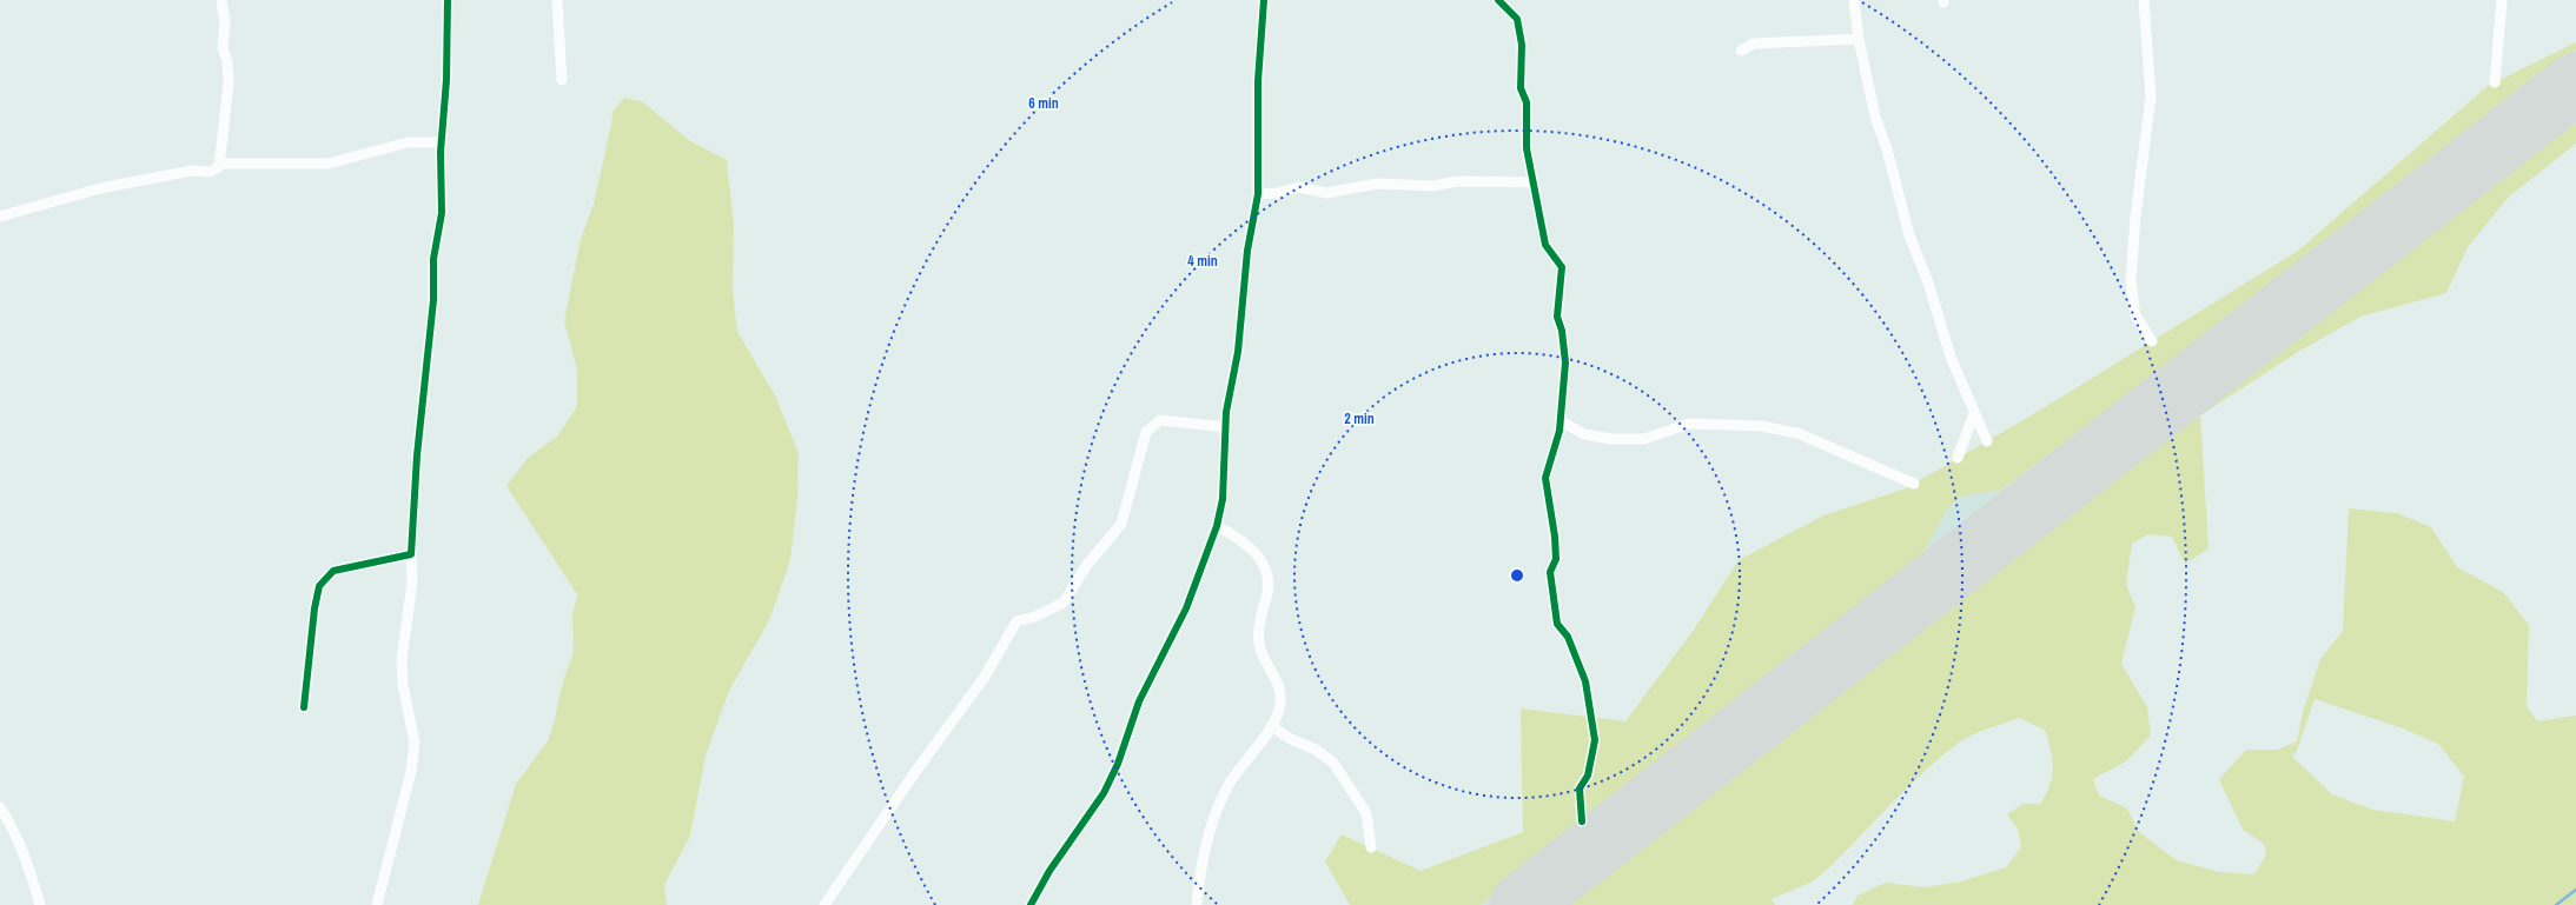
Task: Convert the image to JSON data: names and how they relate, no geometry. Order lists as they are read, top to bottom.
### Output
{
  "rings": ["6 min", "4 min", "2 min"]
}
